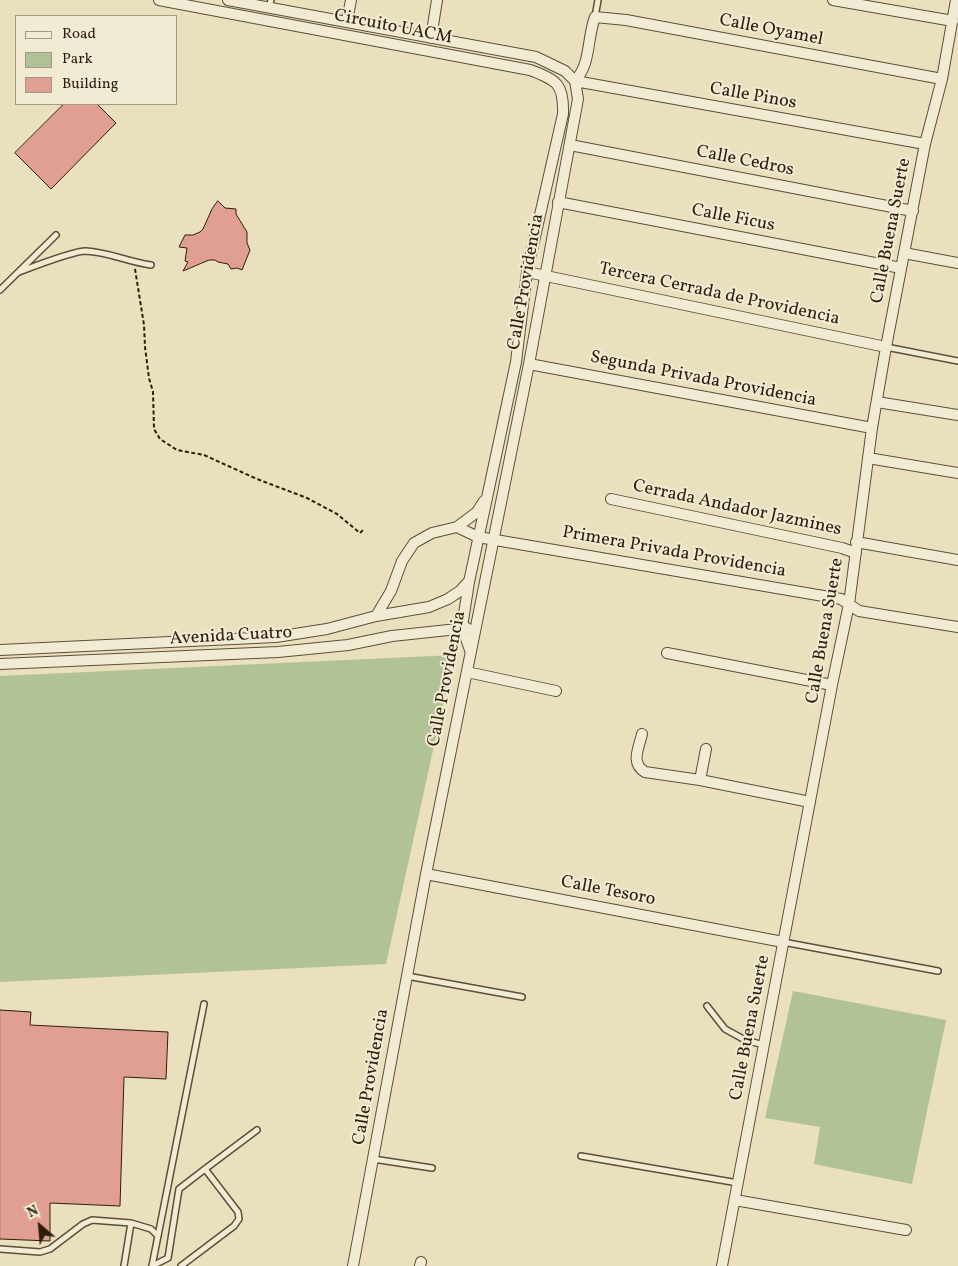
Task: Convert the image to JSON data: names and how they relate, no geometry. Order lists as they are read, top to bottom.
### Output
{
  "streets": {
    "street": [
      "Circuito UACM",
      "Calle Oyamel",
      "Calle Pinos",
      "Calle Cedros",
      "Calle Ficus",
      "Calle Buena Suerte",
      "Calle Providencia",
      "Tercera Cerrada de Providencia",
      "Segunda Privada Providencia",
      "Cerrada Andador Jazmines",
      "Primera Privada Providencia",
      "Avenida Cuatro",
      "Calle Tesoro"
    ]
  },
  "crossings": [
    ["Circuito UACM", "Calle Providencia"],
    ["Calle Oyamel", "Calle Buena Suerte"],
    ["Calle Pinos", "Calle Buena Suerte"],
    ["Calle Pinos", "Calle Providencia"],
    ["Calle Cedros", "Calle Buena Suerte"],
    ["Calle Cedros", "Calle Providencia"],
    ["Calle Ficus", "Calle Buena Suerte"],
    ["Calle Ficus", "Calle Providencia"],
    ["Calle Buena Suerte", "Tercera Cerrada de Providencia"],
    ["Calle Buena Suerte", "Segunda Privada Providencia"],
    ["Calle Buena Suerte", "Cerrada Andador Jazmines"],
    ["Calle Buena Suerte", "Primera Privada Providencia"],
    ["Calle Buena Suerte", "Calle Tesoro"],
    ["Calle Providencia", "Tercera Cerrada de Providencia"],
    ["Calle Providencia", "Segunda Privada Providencia"],
    ["Calle Providencia", "Primera Privada Providencia"],
    ["Calle Providencia", "Avenida Cuatro"],
    ["Calle Providencia", "Calle Tesoro"]
  ],
  "legend": ["Road", "Park", "Building"],
  "north": "top left"
}
